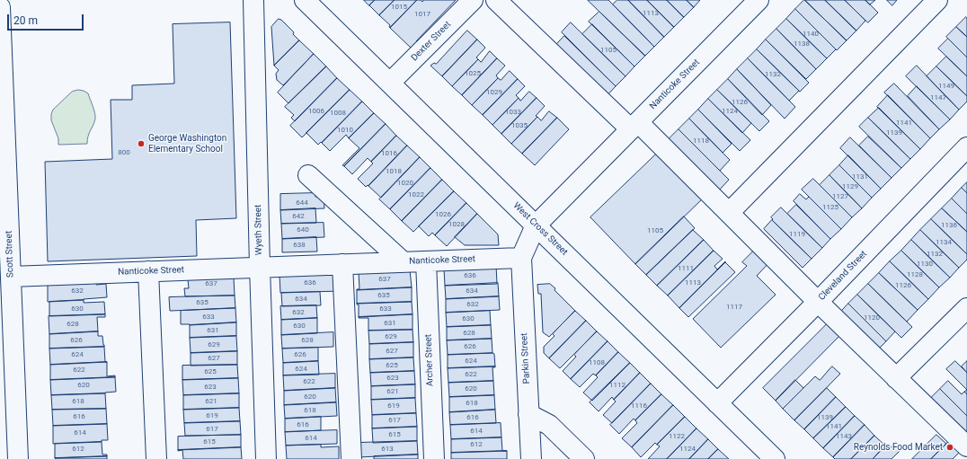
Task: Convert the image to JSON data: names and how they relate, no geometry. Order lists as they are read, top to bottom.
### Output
{
  "streets": {
    "street": [
      "Dexter Street",
      "Nanticoke Street",
      "West Cross Street",
      "Wyeth Street",
      "Scott Street",
      "Cleveland Street",
      "Parkin Street",
      "Archer Street"
    ]
  },
  "crossings": [
    ["Dexter Street", "West Cross Street"],
    ["Nanticoke Street", "West Cross Street"],
    ["Nanticoke Street", "Wyeth Street"],
    ["Nanticoke Street", "Scott Street"],
    ["Nanticoke Street", "Parkin Street"],
    ["Nanticoke Street", "Archer Street"],
    ["West Cross Street", "Cleveland Street"]
  ],
  "places": ["George Washington Elementary School", "Reynolds Food Market"],
  "house_numbers": [
    "1015",
    "1113",
    "1017",
    "1140",
    "1138",
    "1105",
    "1025",
    "1132",
    "1149",
    "1029",
    "1147",
    "1126",
    "1006",
    "1124",
    "1033",
    "1008",
    "1141",
    "1035",
    "1010",
    "1139",
    "1118",
    "800",
    "1016",
    "1018",
    "1131",
    "1020",
    "1129",
    "1022",
    "1127",
    "644",
    "1125",
    "1026",
    "642",
    "1028",
    "1136",
    "640",
    "1105",
    "1119",
    "1134",
    "638",
    "1132",
    "1130",
    "1111",
    "1128",
    "636",
    "637",
    "636",
    "1113",
    "637",
    "1126",
    "632",
    "634",
    "635",
    "634",
    "635",
    "632",
    "1117",
    "630",
    "633",
    "632",
    "633",
    "1120",
    "630",
    "631",
    "628",
    "630",
    "631",
    "628",
    "629",
    "626",
    "628",
    "629",
    "626",
    "627",
    "624",
    "626",
    "627",
    "624",
    "1108",
    "625",
    "624",
    "622",
    "625",
    "622",
    "623",
    "622",
    "620",
    "1112",
    "623",
    "620",
    "621",
    "620",
    "618",
    "621",
    "618",
    "619",
    "1116",
    "618",
    "619",
    "616",
    "616",
    "1139",
    "617",
    "616",
    "1141",
    "617",
    "614",
    "614",
    "615",
    "1122",
    "1143",
    "614",
    "615",
    "612",
    "612",
    "613",
    "1124"
  ],
  "scale_bar": "20 m"
}
